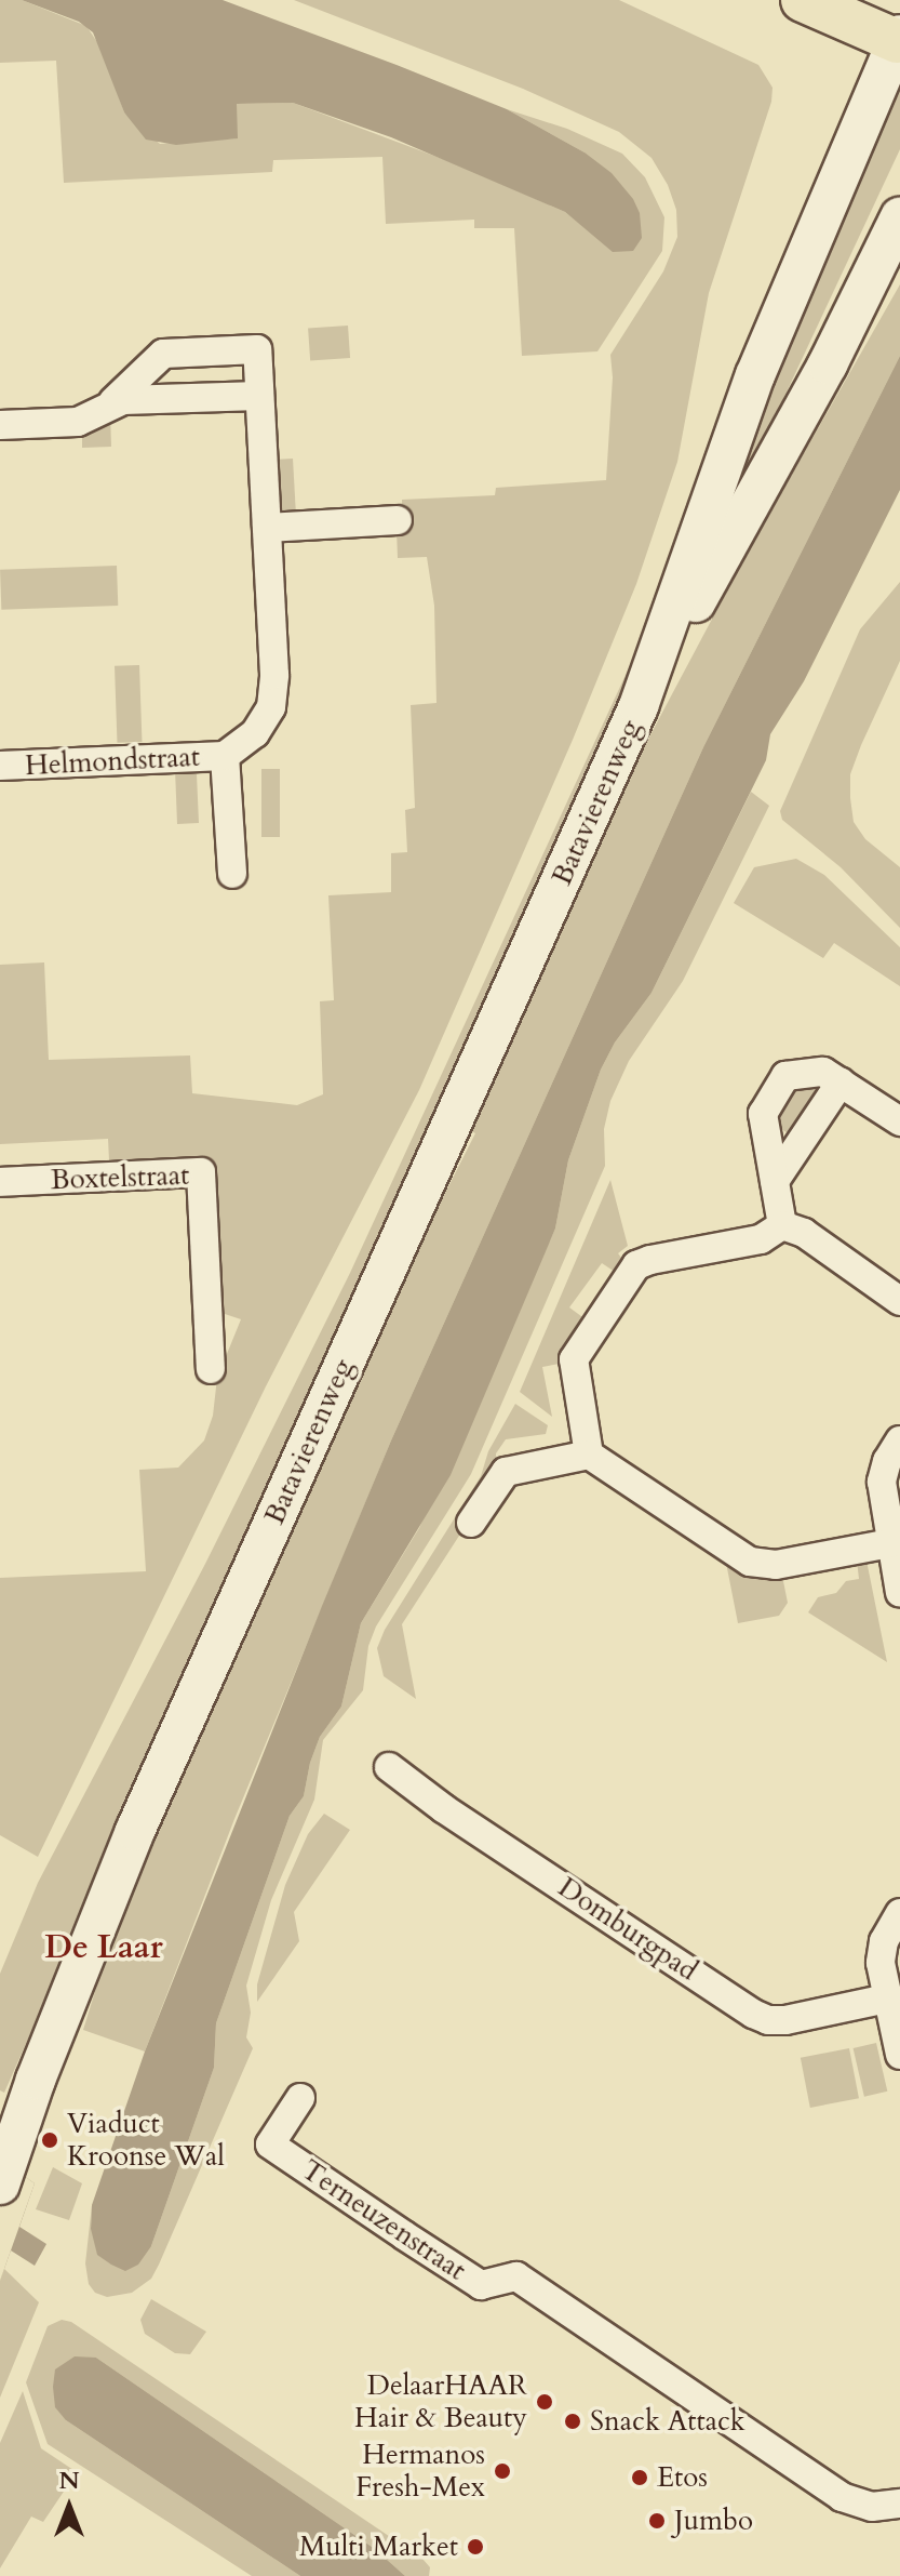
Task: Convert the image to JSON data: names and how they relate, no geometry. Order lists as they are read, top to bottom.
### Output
{
  "streets": {
    "main road": ["Batavierenweg"],
    "street": [
      "Helmondstraat",
      "Boxtelstraat",
      "Domburgpad",
      "Terneuzenstraat"
    ]
  },
  "districts": ["De Laar"],
  "places": [
    "Viaduct Kroonse Wal",
    "DelaarHAAR Hair & Beauty",
    "Snack Attack",
    "Hermanos Fresh-Mex",
    "Etos",
    "Jumbo",
    "Multi Market"
  ],
  "north": "top"
}
